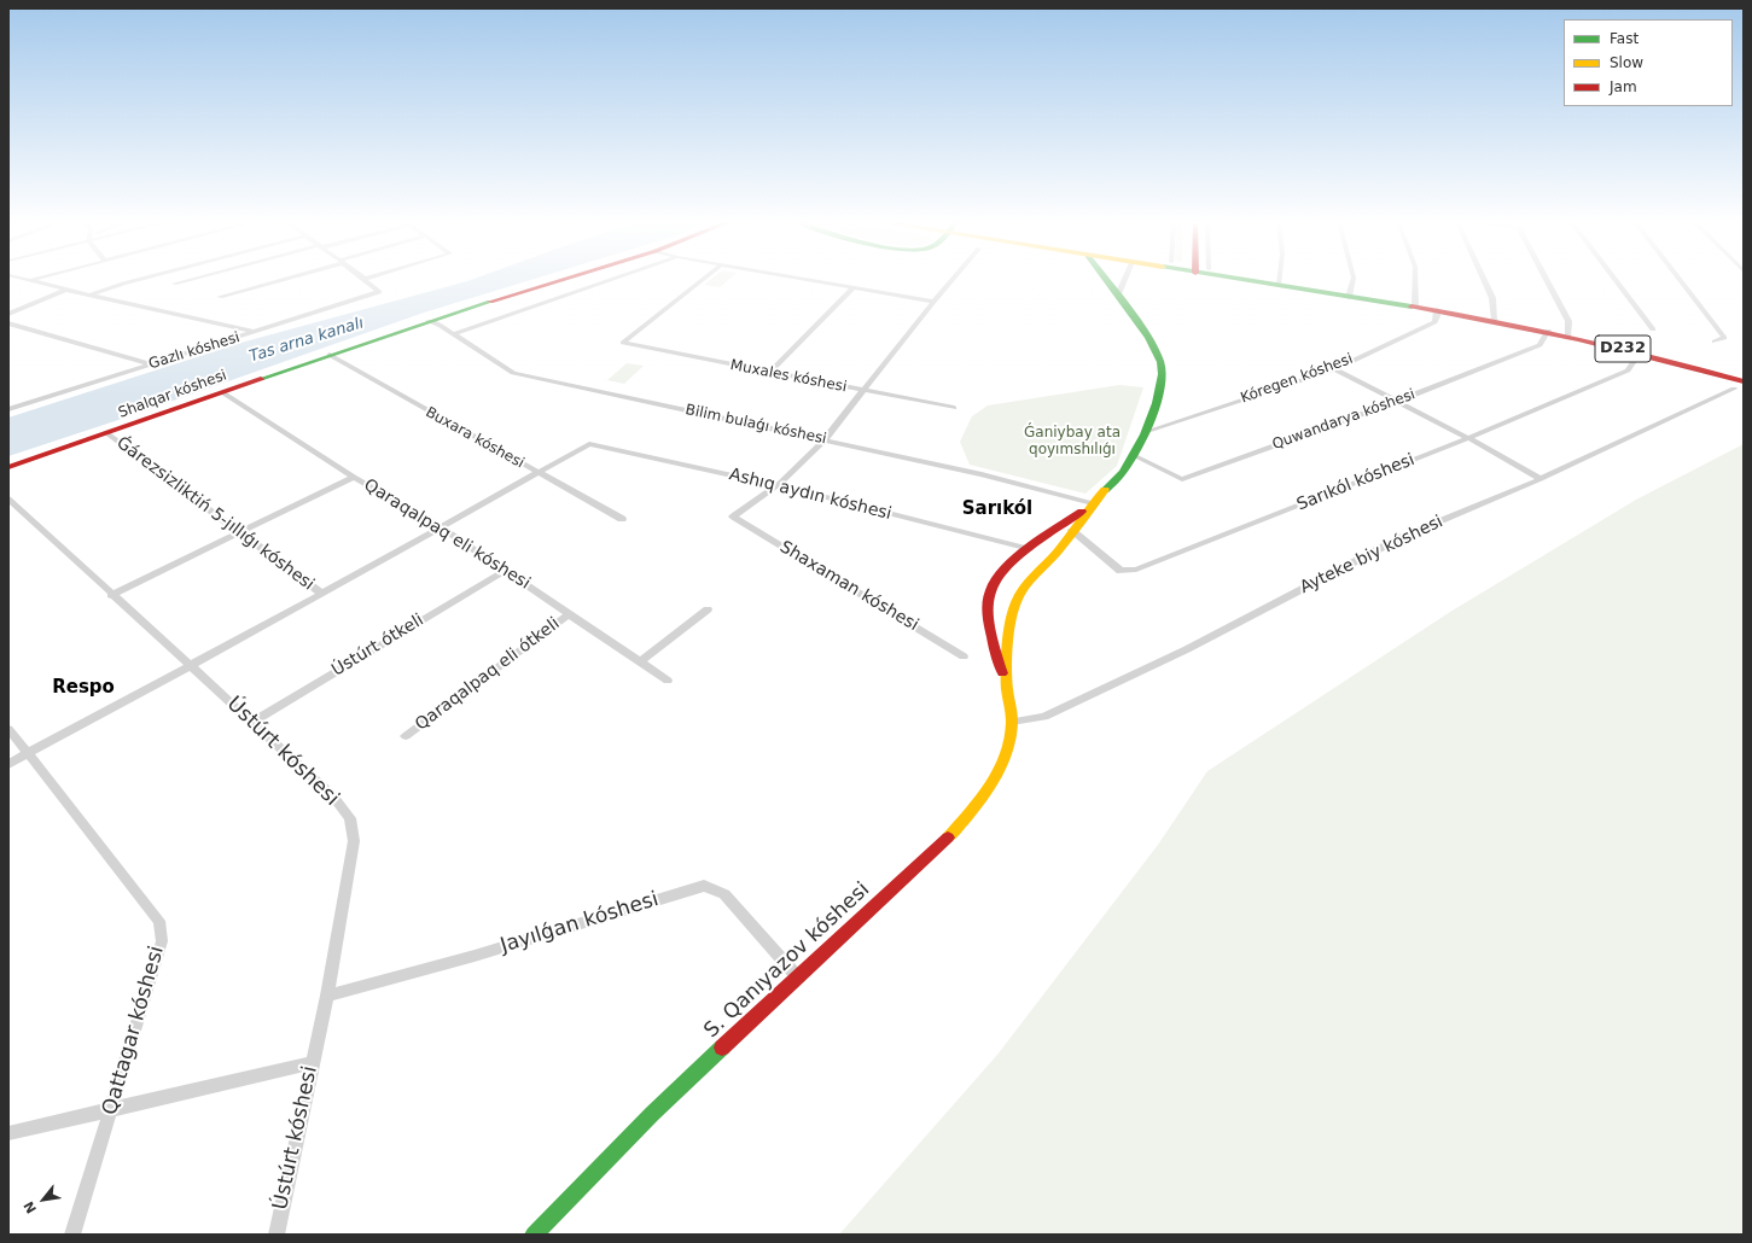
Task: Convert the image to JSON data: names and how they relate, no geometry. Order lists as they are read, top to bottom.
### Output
{
  "streets": {
    "street": [
      "D232",
      "Gazlı kóshesi",
      "Muxales kóshesi",
      "Kóregen kóshesi",
      "Shalqar kóshesi",
      "Quwandarya kóshesi",
      "Bilim bulaǵı kóshesi",
      "Buxara kóshesi",
      "Sarıkól kóshesi",
      "Ashıq aydın kóshesi",
      "Ǵárezsizliktiń 5-jıllıǵı kóshesi",
      "Qaraqalpaq eli kóshesi",
      "Ayteke biy kóshesi",
      "Shaxaman kóshesi",
      "Ústúrt ótkeli",
      "Qaraqalpaq eli ótkeli",
      "Ústúrt kóshesi",
      "Jayılǵan kóshesi",
      "S. Qanıyazov kóshesi",
      "Qattagar kóshesi"
    ]
  },
  "crossings": [
    ["D232", "Kóregen kóshesi"],
    ["D232", "Quwandarya kóshesi"],
    ["D232", "Sarıkól kóshesi"],
    ["Kóregen kóshesi", "S. Qanıyazov kóshesi"],
    ["Shalqar kóshesi", "Bilim bulaǵı kóshesi"],
    ["Shalqar kóshesi", "Buxara kóshesi"],
    ["Shalqar kóshesi", "Ǵárezsizliktiń 5-jıllıǵı kóshesi"],
    ["Shalqar kóshesi", "Qaraqalpaq eli kóshesi"],
    ["Quwandarya kóshesi", "S. Qanıyazov kóshesi"],
    ["Bilim bulaǵı kóshesi", "S. Qanıyazov kóshesi"],
    ["Buxara kóshesi", "Ashıq aydın kóshesi"],
    ["Sarıkól kóshesi", "S. Qanıyazov kóshesi"],
    ["Ashıq aydın kóshesi", "Shaxaman kóshesi"],
    ["Ashıq aydın kóshesi", "S. Qanıyazov kóshesi"],
    ["Qaraqalpaq eli kóshesi", "Ústúrt ótkeli"],
    ["Qaraqalpaq eli kóshesi", "Qaraqalpaq eli ótkeli"],
    ["Ayteke biy kóshesi", "S. Qanıyazov kóshesi"],
    ["Ústúrt ótkeli", "Ústúrt kóshesi"],
    ["Ústúrt kóshesi", "Jayılǵan kóshesi"],
    ["Jayılǵan kóshesi", "S. Qanıyazov kóshesi"]
  ],
  "districts": ["Sarıkól", "Respo"],
  "water": ["Tas arna kanalı"],
  "parks": ["Ǵaniybay ata qoyımshılıǵı"],
  "legend": ["Fast", "Slow", "Jam"],
  "north": "bottom left"
}
